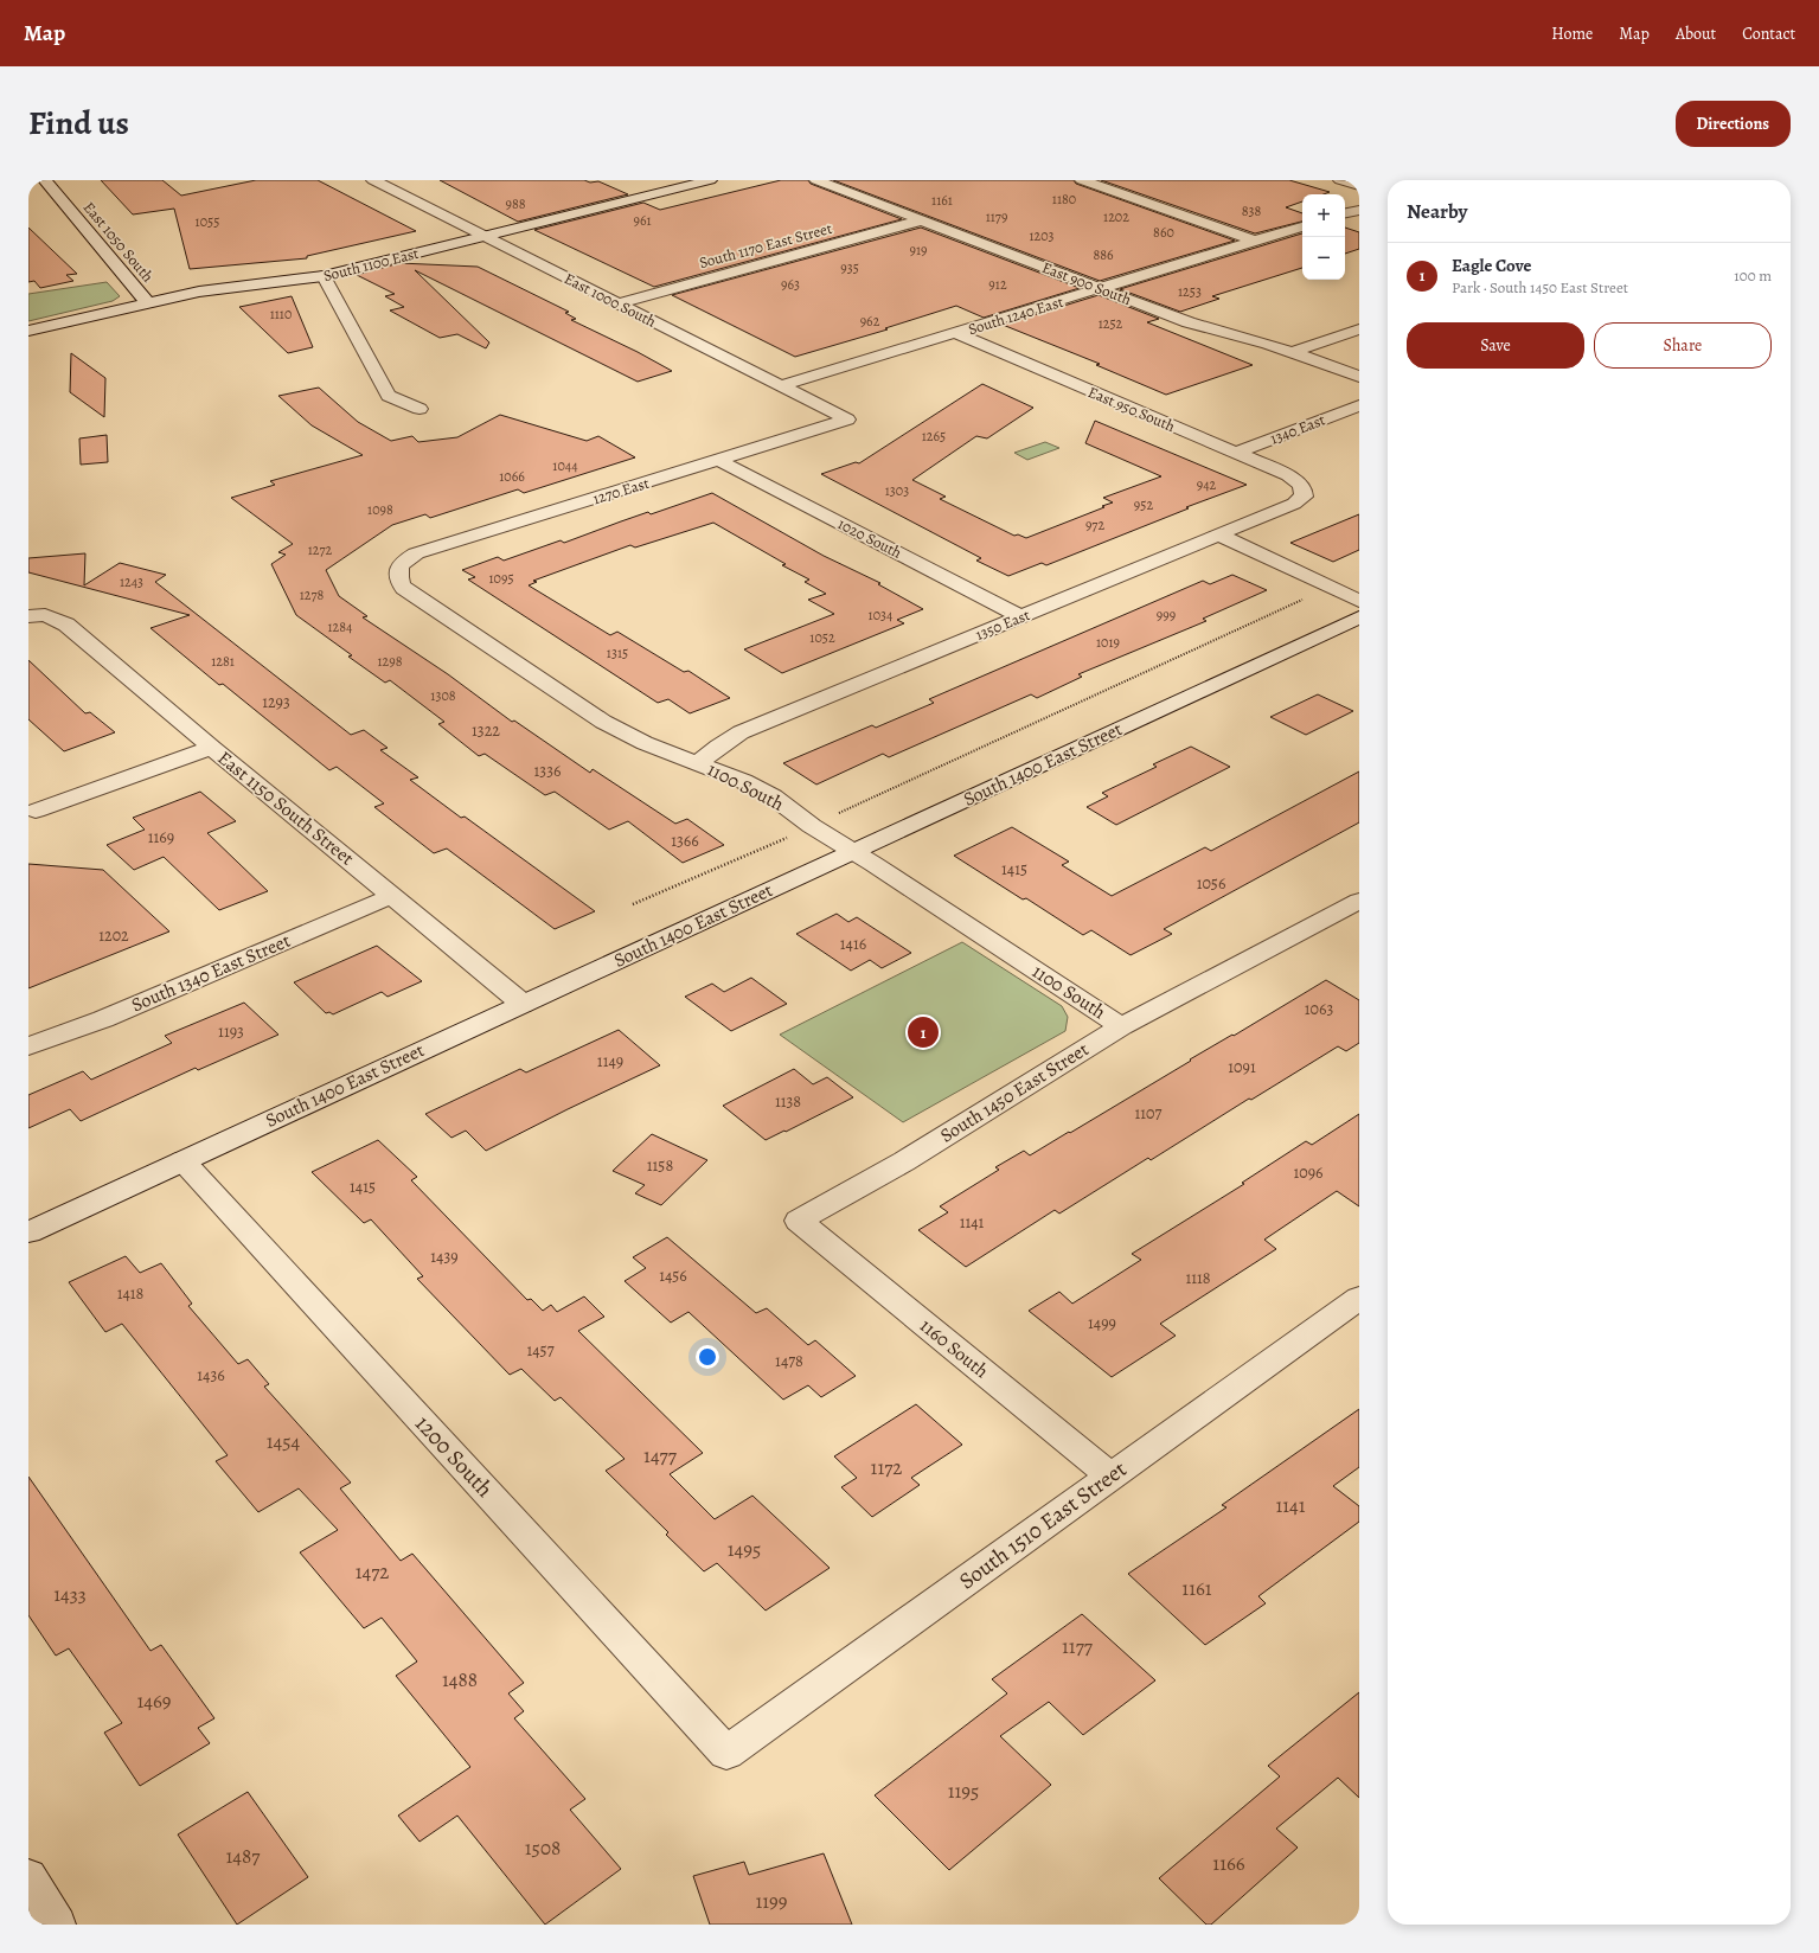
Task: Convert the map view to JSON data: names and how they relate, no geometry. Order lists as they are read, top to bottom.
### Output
{
  "streets": {
    "street": [
      "East 1050 South",
      "South 1170 East Street",
      "South 1100 East",
      "East 900 South",
      "East 1000 South",
      "South 1240 East",
      "East 950 South",
      "1340 East",
      "1270 East",
      "1020 South",
      "1350 East",
      "South 1400 East Street",
      "1100 South",
      "East 1150 South Street",
      "South 1340 East Street",
      "South 1450 East Street",
      "1160 South",
      "1200 South",
      "South 1510 East Street"
    ]
  },
  "crossings": [
    ["East 1050 South", "South 1100 East"],
    ["South 1170 East Street", "East 900 South"],
    ["South 1170 East Street", "East 1000 South"],
    ["South 1100 East", "East 1000 South"],
    ["East 900 South", "South 1240 East"],
    ["East 1000 South", "South 1240 East"],
    ["East 1000 South", "1270 East"],
    ["South 1240 East", "East 950 South"],
    ["East 950 South", "1340 East"],
    ["East 950 South", "1350 East"],
    ["1270 East", "1020 South"],
    ["1270 East", "1100 South"],
    ["1020 South", "1350 East"],
    ["1350 East", "1100 South"],
    ["South 1400 East Street", "1100 South"],
    ["South 1400 East Street", "East 1150 South Street"],
    ["South 1400 East Street", "1200 South"],
    ["1100 South", "South 1450 East Street"],
    ["East 1150 South Street", "South 1340 East Street"],
    ["South 1450 East Street", "1160 South"],
    ["1160 South", "South 1510 East Street"],
    ["1200 South", "South 1510 East Street"]
  ],
  "house_numbers": [
    "1180",
    "1161",
    "988",
    "838",
    "1179",
    "1202",
    "961",
    "1055",
    "860",
    "1203",
    "919",
    "886",
    "935",
    "963",
    "912",
    "1253",
    "1110",
    "962",
    "1252",
    "1265",
    "1044",
    "1066",
    "942",
    "1303",
    "952",
    "1098",
    "972",
    "1272",
    "1095",
    "1243",
    "1278",
    "1034",
    "999",
    "1284",
    "1052",
    "1019",
    "1315",
    "1281",
    "1298",
    "1308",
    "1293",
    "1322",
    "1336",
    "1169",
    "1366",
    "1415",
    "1056",
    "1202",
    "1416",
    "1063",
    "1193",
    "1149",
    "1091",
    "1138",
    "1107",
    "1158",
    "1096",
    "1415",
    "1141",
    "1439",
    "1456",
    "1118",
    "1418",
    "1499",
    "1457",
    "1478",
    "1436",
    "1454",
    "1477",
    "1172",
    "1141",
    "1495",
    "1472",
    "1161",
    "1433",
    "1177",
    "1488",
    "1469",
    "1195",
    "1508",
    "1487",
    "1166",
    "1199"
  ],
  "page": {
    "header": "Map",
    "nav": [
      "Home",
      "Map",
      "About",
      "Contact"
    ],
    "title": "Find us",
    "buttons": [
      "Directions",
      ["Save", "Share"]
    ],
    "heading": "Nearby",
    "map_buttons": ["+", "−"],
    "list": [
      {
        "mark": "1",
        "name": "Eagle Cove",
        "note": "Park · South 1450 East Street",
        "value": "100 m"
      }
    ],
    "pins": "1"
  }
}
